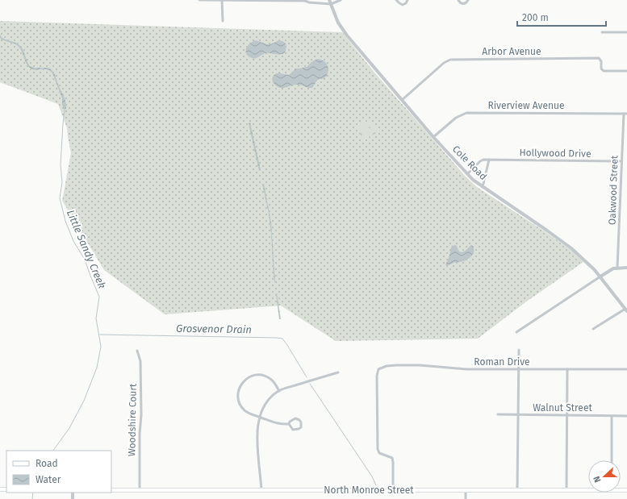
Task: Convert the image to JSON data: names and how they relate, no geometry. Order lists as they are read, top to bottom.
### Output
{
  "streets": {
    "main road": ["North Monroe Street"],
    "street": [
      "Arbor Avenue",
      "Riverview Avenue",
      "Hollywood Drive",
      "Cole Road",
      "Oakwood Street",
      "Roman Drive",
      "Walnut Street",
      "Woodshire Court"
    ]
  },
  "crossings": [
    ["Arbor Avenue", "Cole Road"],
    ["Riverview Avenue", "Cole Road"],
    ["Riverview Avenue", "Oakwood Street"],
    ["Hollywood Drive", "Cole Road"],
    ["Hollywood Drive", "Oakwood Street"],
    ["Roman Drive", "North Monroe Street"],
    ["Woodshire Court", "North Monroe Street"]
  ],
  "water": ["Little Sandy Creek", "Grosvenor Drain"],
  "legend": ["Road", "Water"],
  "scale_bar": "200 m",
  "north": "left"
}
